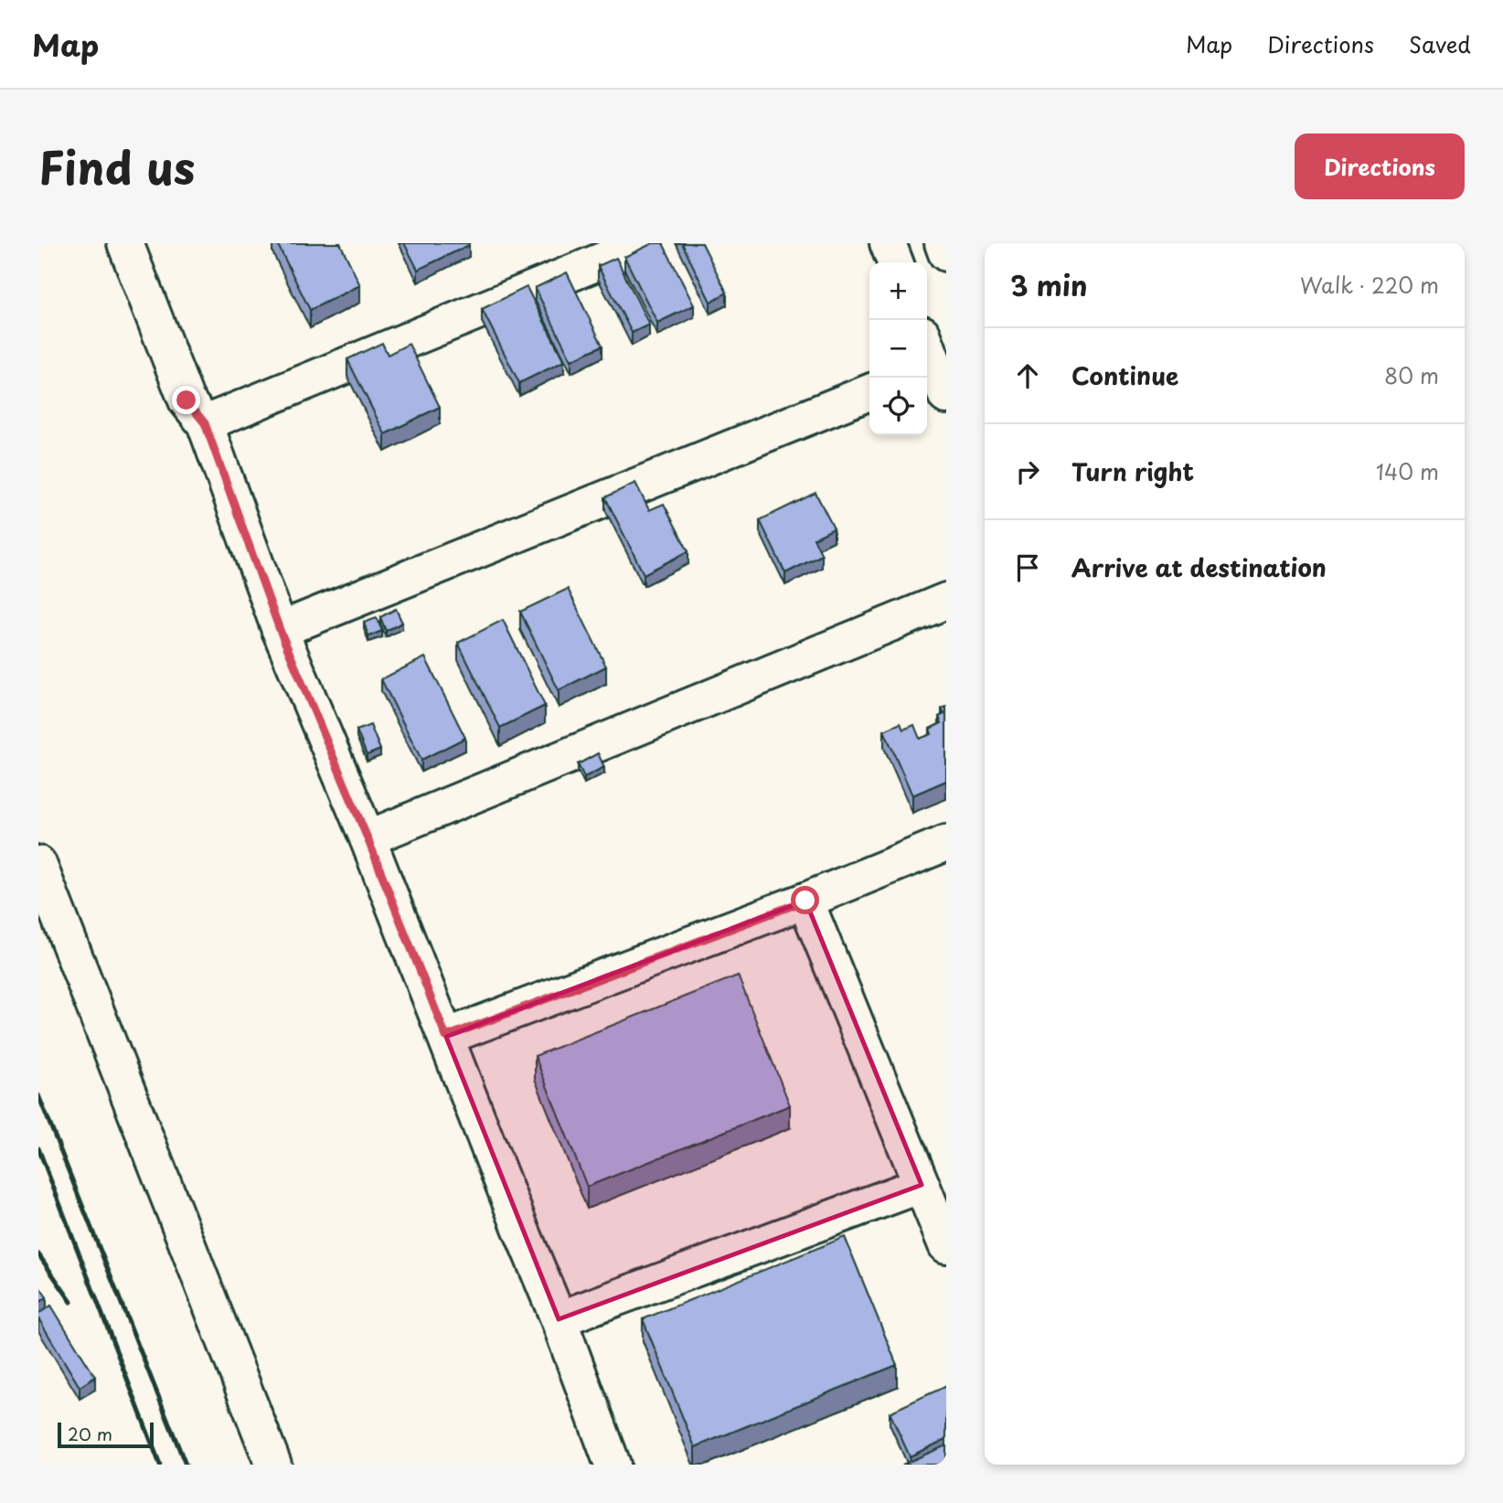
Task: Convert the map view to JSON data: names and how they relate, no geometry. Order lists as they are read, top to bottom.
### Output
{
  "scale_bar": "20 m",
  "page": {
    "header": "Map",
    "nav": ["Map", "Directions", "Saved"],
    "title": "Find us",
    "buttons": "Directions",
    "heading": ["3 min", "Walk · 220 m"],
    "map_buttons": ["+", "−"],
    "list": [
      ["Continue", "80 m"],
      ["Turn right", "140 m"],
      "Arrive at destination"
    ],
    "scale": "20 m"
  }
}
